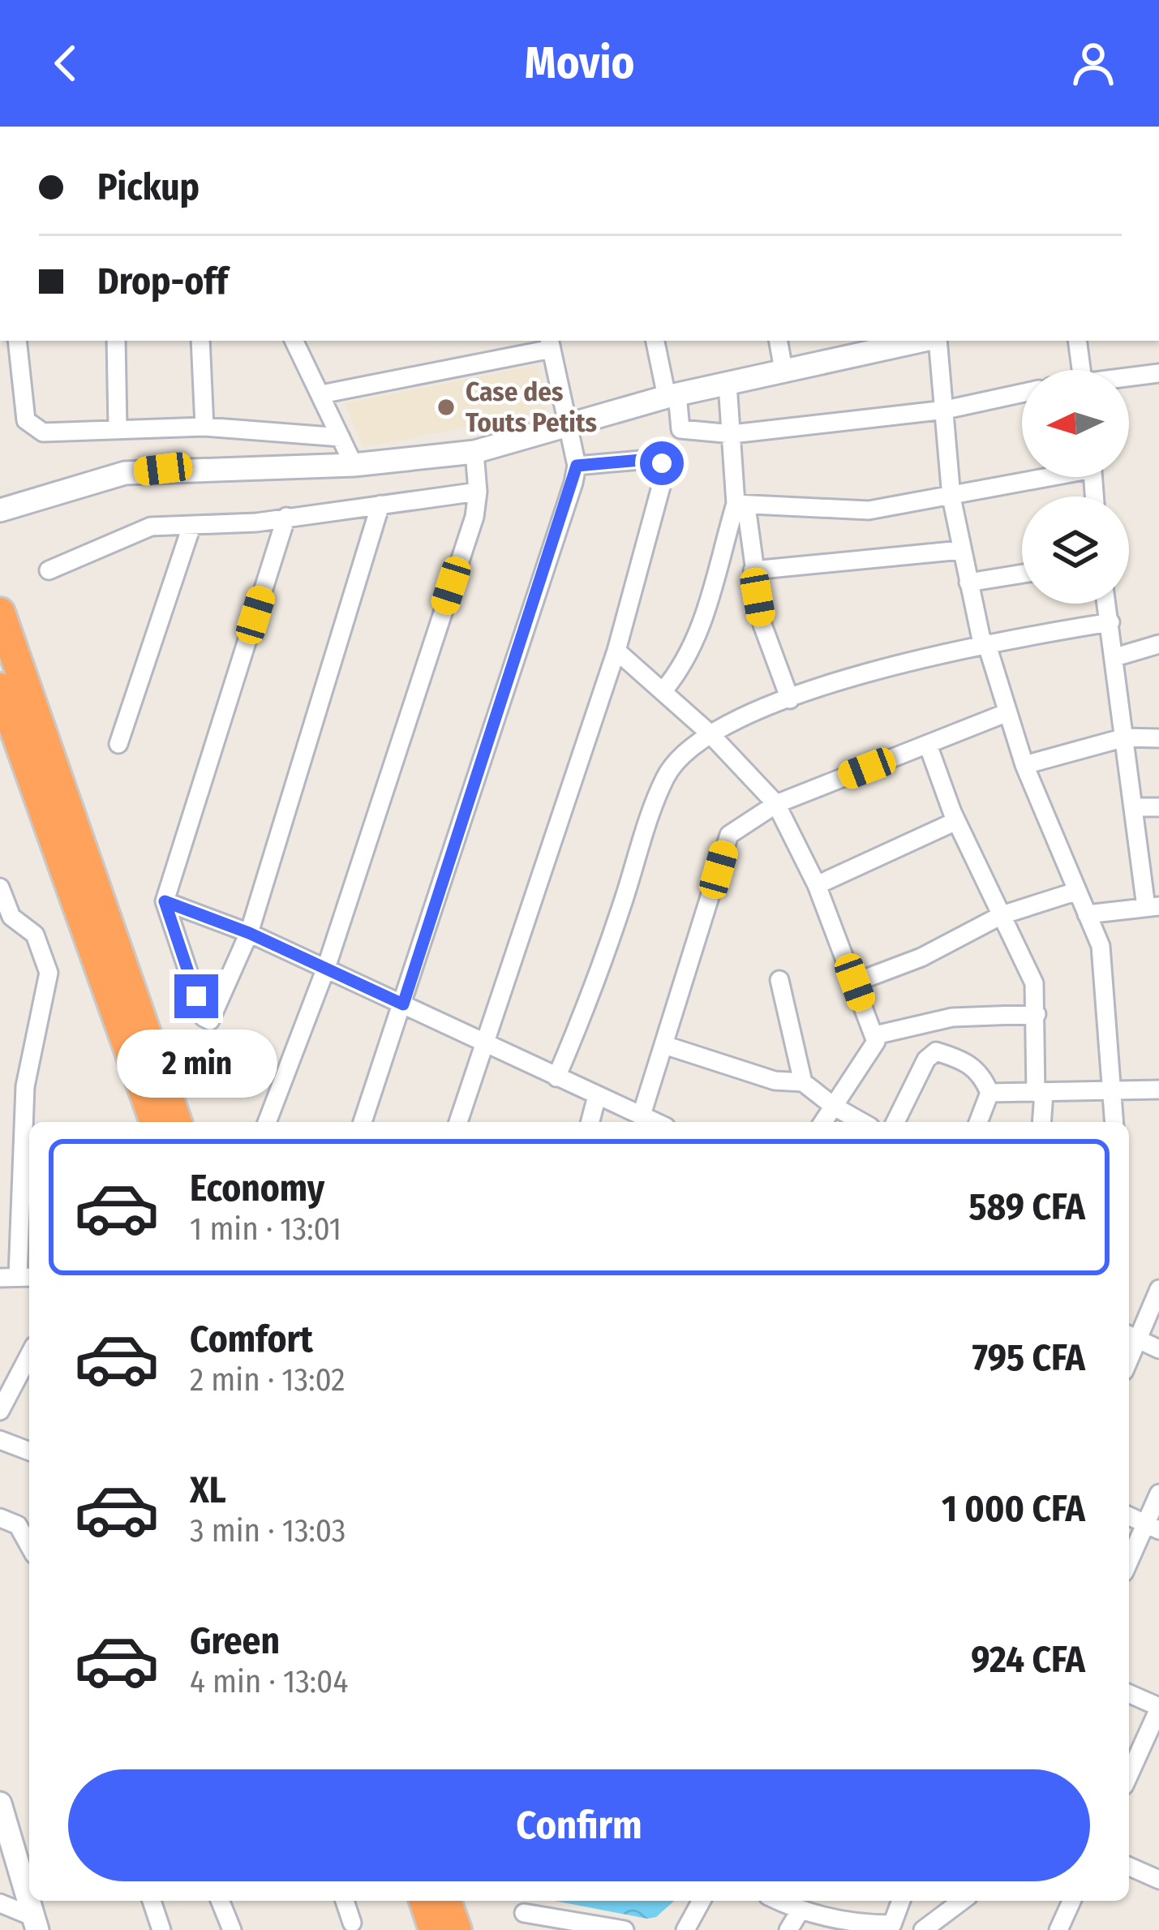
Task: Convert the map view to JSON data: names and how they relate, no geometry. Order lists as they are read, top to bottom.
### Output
{
  "places": ["Case des Touts Petits"],
  "north": "left",
  "page": {
    "header": "Movio",
    "banner": ["Pickup", "Drop-off"],
    "bubble": "2 min",
    "list": [
      {
        "name": "Economy",
        "note": "1 min · 13:01",
        "value": "589 CFA"
      },
      {
        "name": "Comfort",
        "note": "2 min · 13:02",
        "value": "795 CFA"
      },
      {
        "name": "XL",
        "note": "3 min · 13:03",
        "value": "1 000 CFA"
      },
      {
        "name": "Green",
        "note": "4 min · 13:04",
        "value": "924 CFA"
      }
    ],
    "buttons": "Confirm"
  }
}
